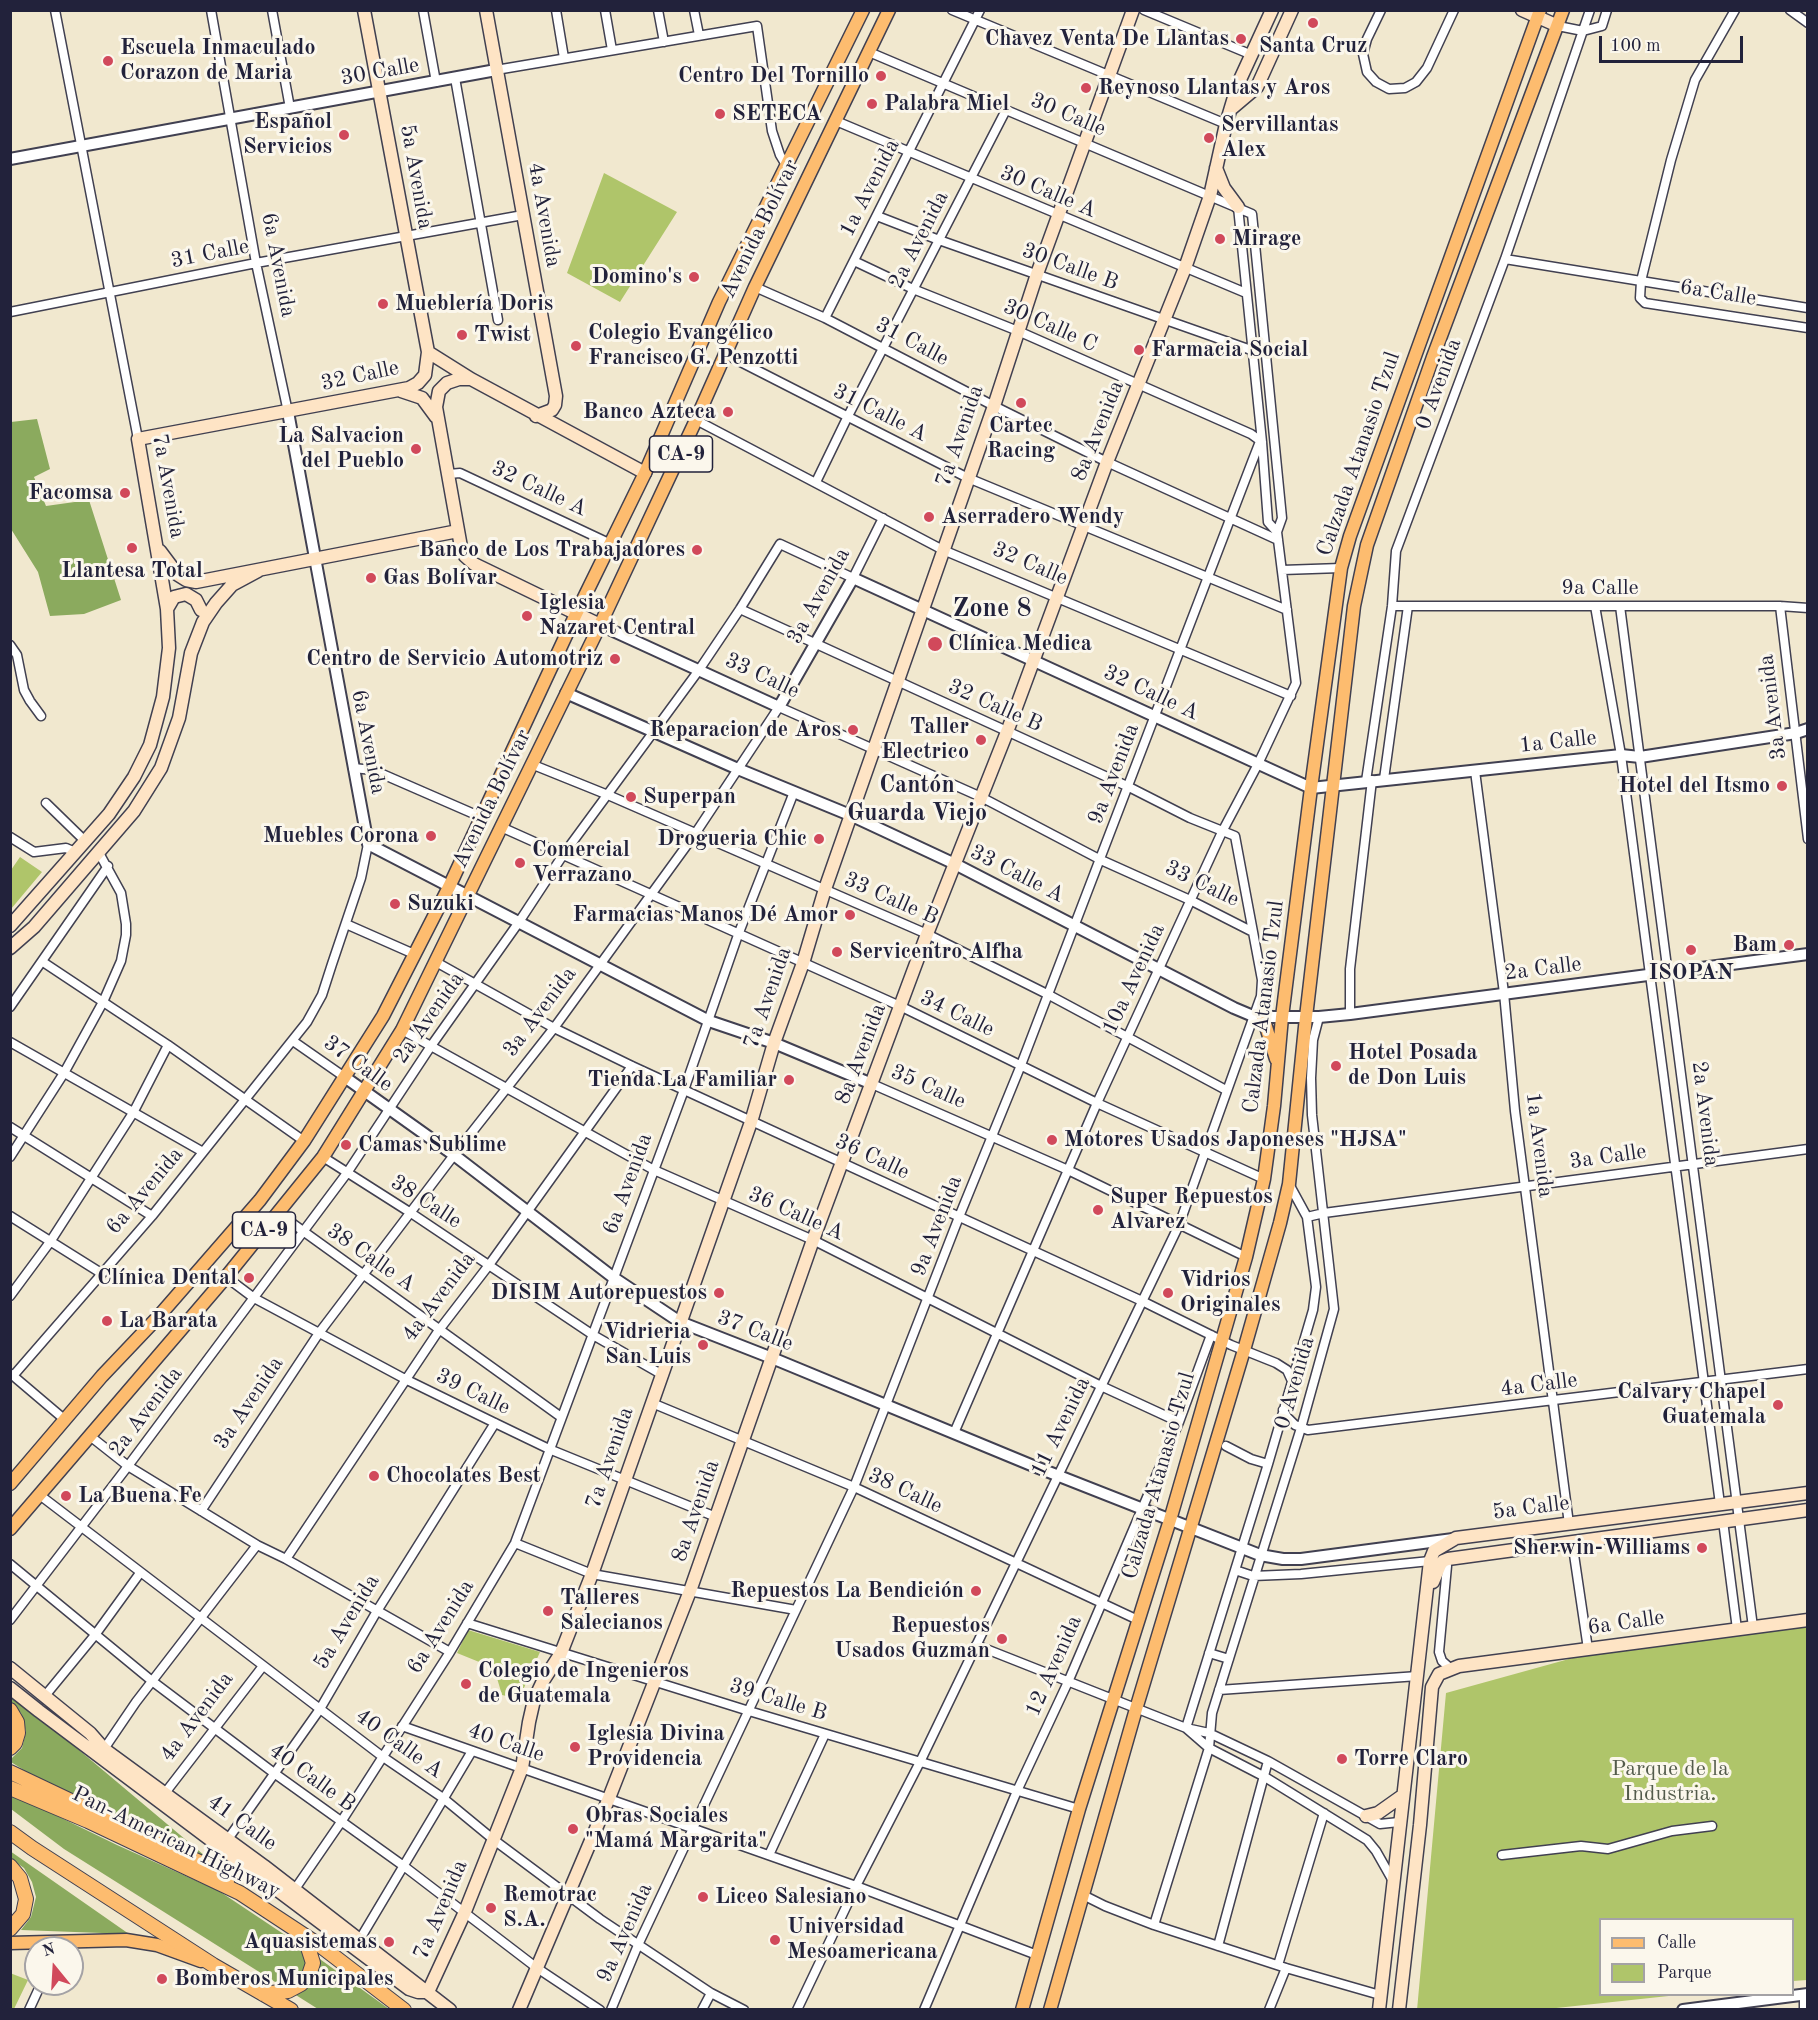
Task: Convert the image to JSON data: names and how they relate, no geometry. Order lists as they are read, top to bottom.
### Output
{
  "streets": {
    "highway": ["Pan-American Highway"],
    "main road": [
      "5a Avenida",
      "4a Avenida",
      "Avenida Bolívar",
      "6a Calle",
      "32 Calle",
      "8a Avenida",
      "7a Avenida",
      "CA-9",
      "Calzada Atanasio Tzul",
      "33 Calle",
      "5a Calle",
      "41 Calle"
    ],
    "street": [
      "30 Calle",
      "1a Avenida",
      "30 Calle A",
      "2a Avenida",
      "31 Calle",
      "6a Avenida",
      "30 Calle B",
      "30 Calle C",
      "0 Avenida",
      "31 Calle A",
      "32 Calle A",
      "9a Calle",
      "3a Avenida",
      "32 Calle B",
      "1a Calle",
      "9a Avenida",
      "33 Calle A",
      "33 Calle B",
      "2a Calle",
      "10a Avenida",
      "34 Calle",
      "37 Calle",
      "35 Calle",
      "36 Calle",
      "3a Calle",
      "38 Calle",
      "36 Calle A",
      "38 Calle A",
      "4a Calle",
      "39 Calle",
      "11 Avenida",
      "12 Avenida",
      "39 Calle B",
      "40 Calle",
      "40 Calle A",
      "40 Calle B"
    ]
  },
  "crossings": [
    ["30 Calle", "5a Avenida"],
    ["30 Calle", "1a Avenida"],
    ["30 Calle", "4a Avenida"],
    ["30 Calle", "Avenida Bolívar"],
    ["30 Calle", "2a Avenida"],
    ["30 Calle", "6a Avenida"],
    ["30 Calle", "8a Avenida"],
    ["30 Calle", "7a Avenida"],
    ["30 Calle", "10a Avenida"],
    ["5a Avenida", "31 Calle"],
    ["5a Avenida", "32 Calle"],
    ["5a Avenida", "39 Calle"],
    ["5a Avenida", "40 Calle A"],
    ["5a Avenida", "40 Calle B"],
    ["5a Avenida", "41 Calle"],
    ["1a Avenida", "30 Calle A"],
    ["1a Avenida", "31 Calle"],
    ["1a Avenida", "30 Calle B"],
    ["1a Avenida", "30 Calle C"],
    ["1a Avenida", "1a Calle"],
    ["1a Avenida", "2a Calle"],
    ["1a Avenida", "3a Calle"],
    ["1a Avenida", "4a Calle"],
    ["1a Avenida", "5a Calle"],
    ["30 Calle A", "Avenida Bolívar"],
    ["30 Calle A", "2a Avenida"],
    ["30 Calle A", "8a Avenida"],
    ["30 Calle A", "7a Avenida"],
    ["30 Calle A", "10a Avenida"],
    ["4a Avenida", "31 Calle"],
    ["4a Avenida", "32 Calle"],
    ["4a Avenida", "37 Calle"],
    ["4a Avenida", "36 Calle"],
    ["4a Avenida", "38 Calle"],
    ["4a Avenida", "36 Calle A"],
    ["4a Avenida", "38 Calle A"],
    ["4a Avenida", "39 Calle"],
    ["4a Avenida", "40 Calle A"],
    ["4a Avenida", "40 Calle B"],
    ["4a Avenida", "41 Calle"],
    ["Avenida Bolívar", "31 Calle"],
    ["Avenida Bolívar", "32 Calle"],
    ["Avenida Bolívar", "31 Calle A"],
    ["Avenida Bolívar", "32 Calle A"],
    ["Avenida Bolívar", "33 Calle"],
    ["Avenida Bolívar", "33 Calle A"],
    ["Avenida Bolívar", "33 Calle B"],
    ["Avenida Bolívar", "34 Calle"],
    ["Avenida Bolívar", "37 Calle"],
    ["Avenida Bolívar", "35 Calle"],
    ["Avenida Bolívar", "36 Calle"],
    ["Avenida Bolívar", "38 Calle"],
    ["Avenida Bolívar", "36 Calle A"],
    ["Avenida Bolívar", "38 Calle A"],
    ["Avenida Bolívar", "39 Calle"],
    ["Avenida Bolívar", "40 Calle A"],
    ["2a Avenida", "31 Calle"],
    ["2a Avenida", "30 Calle B"],
    ["2a Avenida", "6a Calle"],
    ["2a Avenida", "30 Calle C"],
    ["2a Avenida", "32 Calle"],
    ["2a Avenida", "31 Calle A"],
    ["2a Avenida", "32 Calle A"],
    ["2a Avenida", "9a Calle"],
    ["2a Avenida", "33 Calle"],
    ["2a Avenida", "32 Calle B"],
    ["2a Avenida", "1a Calle"],
    ["2a Avenida", "33 Calle A"],
    ["2a Avenida", "33 Calle B"],
    ["2a Avenida", "2a Calle"],
    ["2a Avenida", "34 Calle"],
    ["2a Avenida", "37 Calle"],
    ["2a Avenida", "35 Calle"],
    ["2a Avenida", "36 Calle"],
    ["2a Avenida", "3a Calle"],
    ["2a Avenida", "38 Calle"],
    ["2a Avenida", "36 Calle A"],
    ["2a Avenida", "38 Calle A"],
    ["2a Avenida", "4a Calle"],
    ["2a Avenida", "39 Calle"],
    ["2a Avenida", "5a Calle"],
    ["2a Avenida", "40 Calle A"],
    ["2a Avenida", "40 Calle B"],
    ["31 Calle", "6a Avenida"],
    ["31 Calle", "8a Avenida"],
    ["31 Calle", "7a Avenida"],
    ["31 Calle", "9a Avenida"],
    ["31 Calle", "10a Avenida"],
    ["6a Avenida", "32 Calle"],
    ["6a Avenida", "33 Calle A"],
    ["6a Avenida", "33 Calle B"],
    ["6a Avenida", "34 Calle"],
    ["6a Avenida", "37 Calle"],
    ["6a Avenida", "35 Calle"],
    ["6a Avenida", "36 Calle"],
    ["6a Avenida", "38 Calle"],
    ["6a Avenida", "36 Calle A"],
    ["6a Avenida", "38 Calle A"],
    ["6a Avenida", "39 Calle"],
    ["6a Avenida", "39 Calle B"],
    ["6a Avenida", "40 Calle"],
    ["6a Avenida", "40 Calle A"],
    ["6a Avenida", "40 Calle B"],
    ["6a Avenida", "41 Calle"],
    ["30 Calle B", "8a Avenida"],
    ["30 Calle B", "7a Avenida"],
    ["30 Calle B", "10a Avenida"],
    ["6a Calle", "0 Avenida"],
    ["30 Calle C", "8a Avenida"],
    ["30 Calle C", "7a Avenida"],
    ["30 Calle C", "9a Avenida"],
    ["30 Calle C", "10a Avenida"],
    ["32 Calle", "8a Avenida"],
    ["32 Calle", "7a Avenida"],
    ["32 Calle", "3a Avenida"],
    ["32 Calle", "9a Avenida"],
    ["32 Calle", "10a Avenida"],
    ["0 Avenida", "Calzada Atanasio Tzul"],
    ["0 Avenida", "9a Calle"],
    ["0 Avenida", "1a Calle"],
    ["0 Avenida", "2a Calle"],
    ["0 Avenida", "37 Calle"],
    ["0 Avenida", "36 Calle"],
    ["0 Avenida", "3a Calle"],
    ["0 Avenida", "4a Calle"],
    ["0 Avenida", "5a Calle"],
    ["31 Calle A", "8a Avenida"],
    ["31 Calle A", "7a Avenida"],
    ["31 Calle A", "9a Avenida"],
    ["31 Calle A", "10a Avenida"],
    ["8a Avenida", "32 Calle A"],
    ["8a Avenida", "33 Calle"],
    ["8a Avenida", "32 Calle B"],
    ["8a Avenida", "33 Calle A"],
    ["8a Avenida", "33 Calle B"],
    ["8a Avenida", "34 Calle"],
    ["8a Avenida", "37 Calle"],
    ["8a Avenida", "35 Calle"],
    ["8a Avenida", "36 Calle"],
    ["8a Avenida", "38 Calle"],
    ["8a Avenida", "36 Calle A"],
    ["8a Avenida", "39 Calle"],
    ["8a Avenida", "39 Calle B"],
    ["8a Avenida", "40 Calle"],
    ["8a Avenida", "40 Calle A"],
    ["8a Avenida", "40 Calle B"],
    ["7a Avenida", "32 Calle A"],
    ["7a Avenida", "33 Calle"],
    ["7a Avenida", "32 Calle B"],
    ["7a Avenida", "33 Calle A"],
    ["7a Avenida", "33 Calle B"],
    ["7a Avenida", "34 Calle"],
    ["7a Avenida", "37 Calle"],
    ["7a Avenida", "35 Calle"],
    ["7a Avenida", "36 Calle"],
    ["7a Avenida", "38 Calle"],
    ["7a Avenida", "36 Calle A"],
    ["7a Avenida", "39 Calle"],
    ["7a Avenida", "39 Calle B"],
    ["7a Avenida", "40 Calle"],
    ["7a Avenida", "40 Calle A"],
    ["7a Avenida", "40 Calle B"],
    ["7a Avenida", "41 Calle"],
    ["Calzada Atanasio Tzul", "32 Calle A"],
    ["Calzada Atanasio Tzul", "1a Calle"],
    ["Calzada Atanasio Tzul", "33 Calle A"],
    ["Calzada Atanasio Tzul", "2a Calle"],
    ["Calzada Atanasio Tzul", "34 Calle"],
    ["Calzada Atanasio Tzul", "37 Calle"],
    ["Calzada Atanasio Tzul", "35 Calle"],
    ["Calzada Atanasio Tzul", "36 Calle"],
    ["Calzada Atanasio Tzul", "38 Calle"],
    ["Calzada Atanasio Tzul", "12 Avenida"],
    ["Calzada Atanasio Tzul", "39 Calle B"],
    ["Calzada Atanasio Tzul", "40 Calle"],
    ["32 Calle A", "3a Avenida"],
    ["32 Calle A", "1a Calle"],
    ["32 Calle A", "9a Avenida"],
    ["32 Calle A", "10a Avenida"],
    ["9a Calle", "3a Avenida"],
    ["3a Avenida", "33 Calle"],
    ["3a Avenida", "32 Calle B"],
    ["3a Avenida", "1a Calle"],
    ["3a Avenida", "33 Calle A"],
    ["3a Avenida", "33 Calle B"],
    ["3a Avenida", "34 Calle"],
    ["3a Avenida", "37 Calle"],
    ["3a Avenida", "35 Calle"],
    ["3a Avenida", "36 Calle"],
    ["3a Avenida", "38 Calle"],
    ["3a Avenida", "36 Calle A"],
    ["3a Avenida", "38 Calle A"],
    ["3a Avenida", "39 Calle"],
    ["33 Calle", "9a Avenida"],
    ["33 Calle", "10a Avenida"],
    ["33 Calle", "11 Avenida"],
    ["32 Calle B", "9a Avenida"],
    ["32 Calle B", "10a Avenida"],
    ["32 Calle B", "11 Avenida"],
    ["9a Avenida", "33 Calle A"],
    ["9a Avenida", "33 Calle B"],
    ["9a Avenida", "10a Avenida"],
    ["9a Avenida", "34 Calle"],
    ["9a Avenida", "37 Calle"],
    ["9a Avenida", "35 Calle"],
    ["9a Avenida", "36 Calle"],
    ["9a Avenida", "38 Calle"],
    ["9a Avenida", "36 Calle A"],
    ["9a Avenida", "39 Calle B"],
    ["9a Avenida", "40 Calle"],
    ["9a Avenida", "40 Calle A"],
    ["33 Calle A", "2a Calle"],
    ["33 Calle A", "10a Avenida"],
    ["33 Calle A", "11 Avenida"],
    ["33 Calle B", "10a Avenida"],
    ["33 Calle B", "11 Avenida"],
    ["10a Avenida", "34 Calle"],
    ["10a Avenida", "37 Calle"],
    ["10a Avenida", "35 Calle"],
    ["10a Avenida", "36 Calle"],
    ["10a Avenida", "36 Calle A"],
    ["34 Calle", "11 Avenida"],
    ["37 Calle", "11 Avenida"],
    ["37 Calle", "5a Calle"],
    ["37 Calle", "12 Avenida"],
    ["35 Calle", "11 Avenida"],
    ["36 Calle", "11 Avenida"],
    ["36 Calle", "12 Avenida"],
    ["38 Calle", "11 Avenida"],
    ["38 Calle", "12 Avenida"],
    ["36 Calle A", "11 Avenida"],
    ["36 Calle A", "12 Avenida"],
    ["11 Avenida", "39 Calle B"],
    ["11 Avenida", "40 Calle"],
    ["12 Avenida", "39 Calle B"],
    ["12 Avenida", "40 Calle"]
  ],
  "districts": ["Zone 8", "Cantón Guarda Viejo"],
  "parks": ["Parque de la Industria."],
  "places": [
    "Santa Cruz",
    "Chavez Venta De Llantas",
    "Escuela Inmaculado Corazon de Maria",
    "Centro Del Tornillo",
    "Reynoso Llantas y Aros",
    "Palabra Miel",
    "SETECA",
    "Español Servicios",
    "Servillantas Alex",
    "Mirage",
    "Domino's",
    "Mueblería Doris",
    "Twist",
    "Colegio Evangélico Francisco G. Penzotti",
    "Farmacia Social",
    "Cartec Racing",
    "Banco Azteca",
    "La Salvacion del Pueblo",
    "Facomsa",
    "Aserradero Wendy",
    "Llantesa Total",
    "Banco de Los Trabajadores",
    "Gas Bolívar",
    "Iglesia Nazaret Central",
    "Clínica Medica",
    "Centro de Servicio Automotriz",
    "Reparacion de Aros",
    "Taller Electrico",
    "Hotel del Itsmo",
    "Superpan",
    "Muebles Corona",
    "Drogueria Chic",
    "Comercial Verrazano",
    "Suzuki",
    "Farmacias Manos Dé Amor",
    "Bam",
    "ISOPAN",
    "Servicentro Alfha",
    "Hotel Posada de Don Luis",
    "Tienda La Familiar",
    "Motores Usados Japoneses \"HJSA\"",
    "Camas Sublime",
    "Super Repuestos Alvarez",
    "Clínica Dental",
    "DISIM Autorepuestos",
    "Vidrios Originales",
    "La Barata",
    "Vidrieria San Luis",
    "Calvary Chapel Guatemala",
    "Chocolates Best",
    "La Buena Fe",
    "Sherwin-Williams",
    "Repuestos La Bendición",
    "Talleres Salecianos",
    "Repuestos Usados Guzman",
    "Colegio de Ingenieros de Guatemala",
    "Iglesia Divina Providencia",
    "Torre Claro",
    "Obras Sociales \"Mamá Margarita\"",
    "Liceo Salesiano",
    "Remotrac S.A.",
    "Universidad Mesoamericana",
    "Aquasistemas",
    "Bomberos Municipales"
  ],
  "legend": ["Calle", "Parque"],
  "scale_bar": "100 m",
  "north": "top"
}
